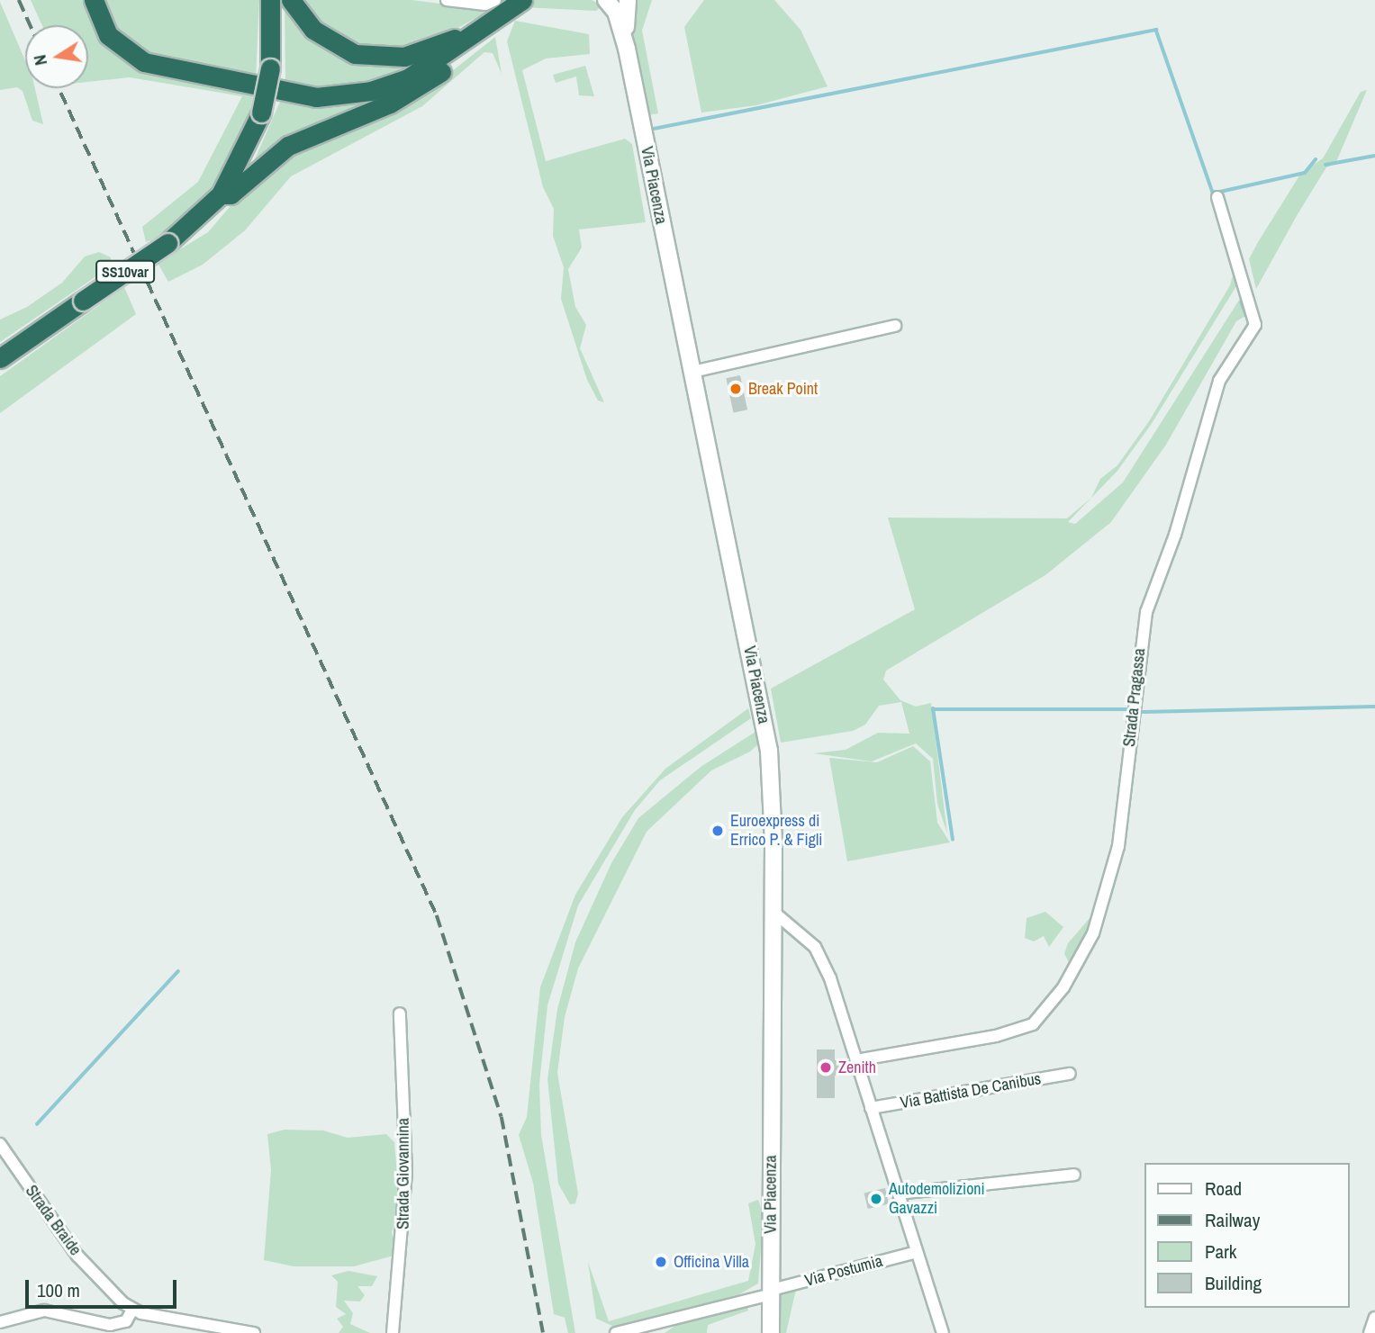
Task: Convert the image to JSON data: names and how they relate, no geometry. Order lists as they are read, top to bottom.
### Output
{
  "streets": {
    "highway": ["SS10var"],
    "main road": ["Via Piacenza"],
    "street": [
      "Strada Pragassa",
      "Via Battista De Canibus",
      "Strada Giovannina",
      "Strada Braide",
      "Via Postumia"
    ]
  },
  "crossings": [
    ["Via Piacenza", "Via Postumia"]
  ],
  "places": [
    "Break Point",
    "Euroexpress di Errico P. & Figli",
    "Zenith",
    "Autodemolizioni Gavazzi",
    "Officina Villa"
  ],
  "legend": [
    "Road",
    "Railway",
    "Park",
    "Building"
  ],
  "scale_bar": "100 m",
  "north": "left"
}
